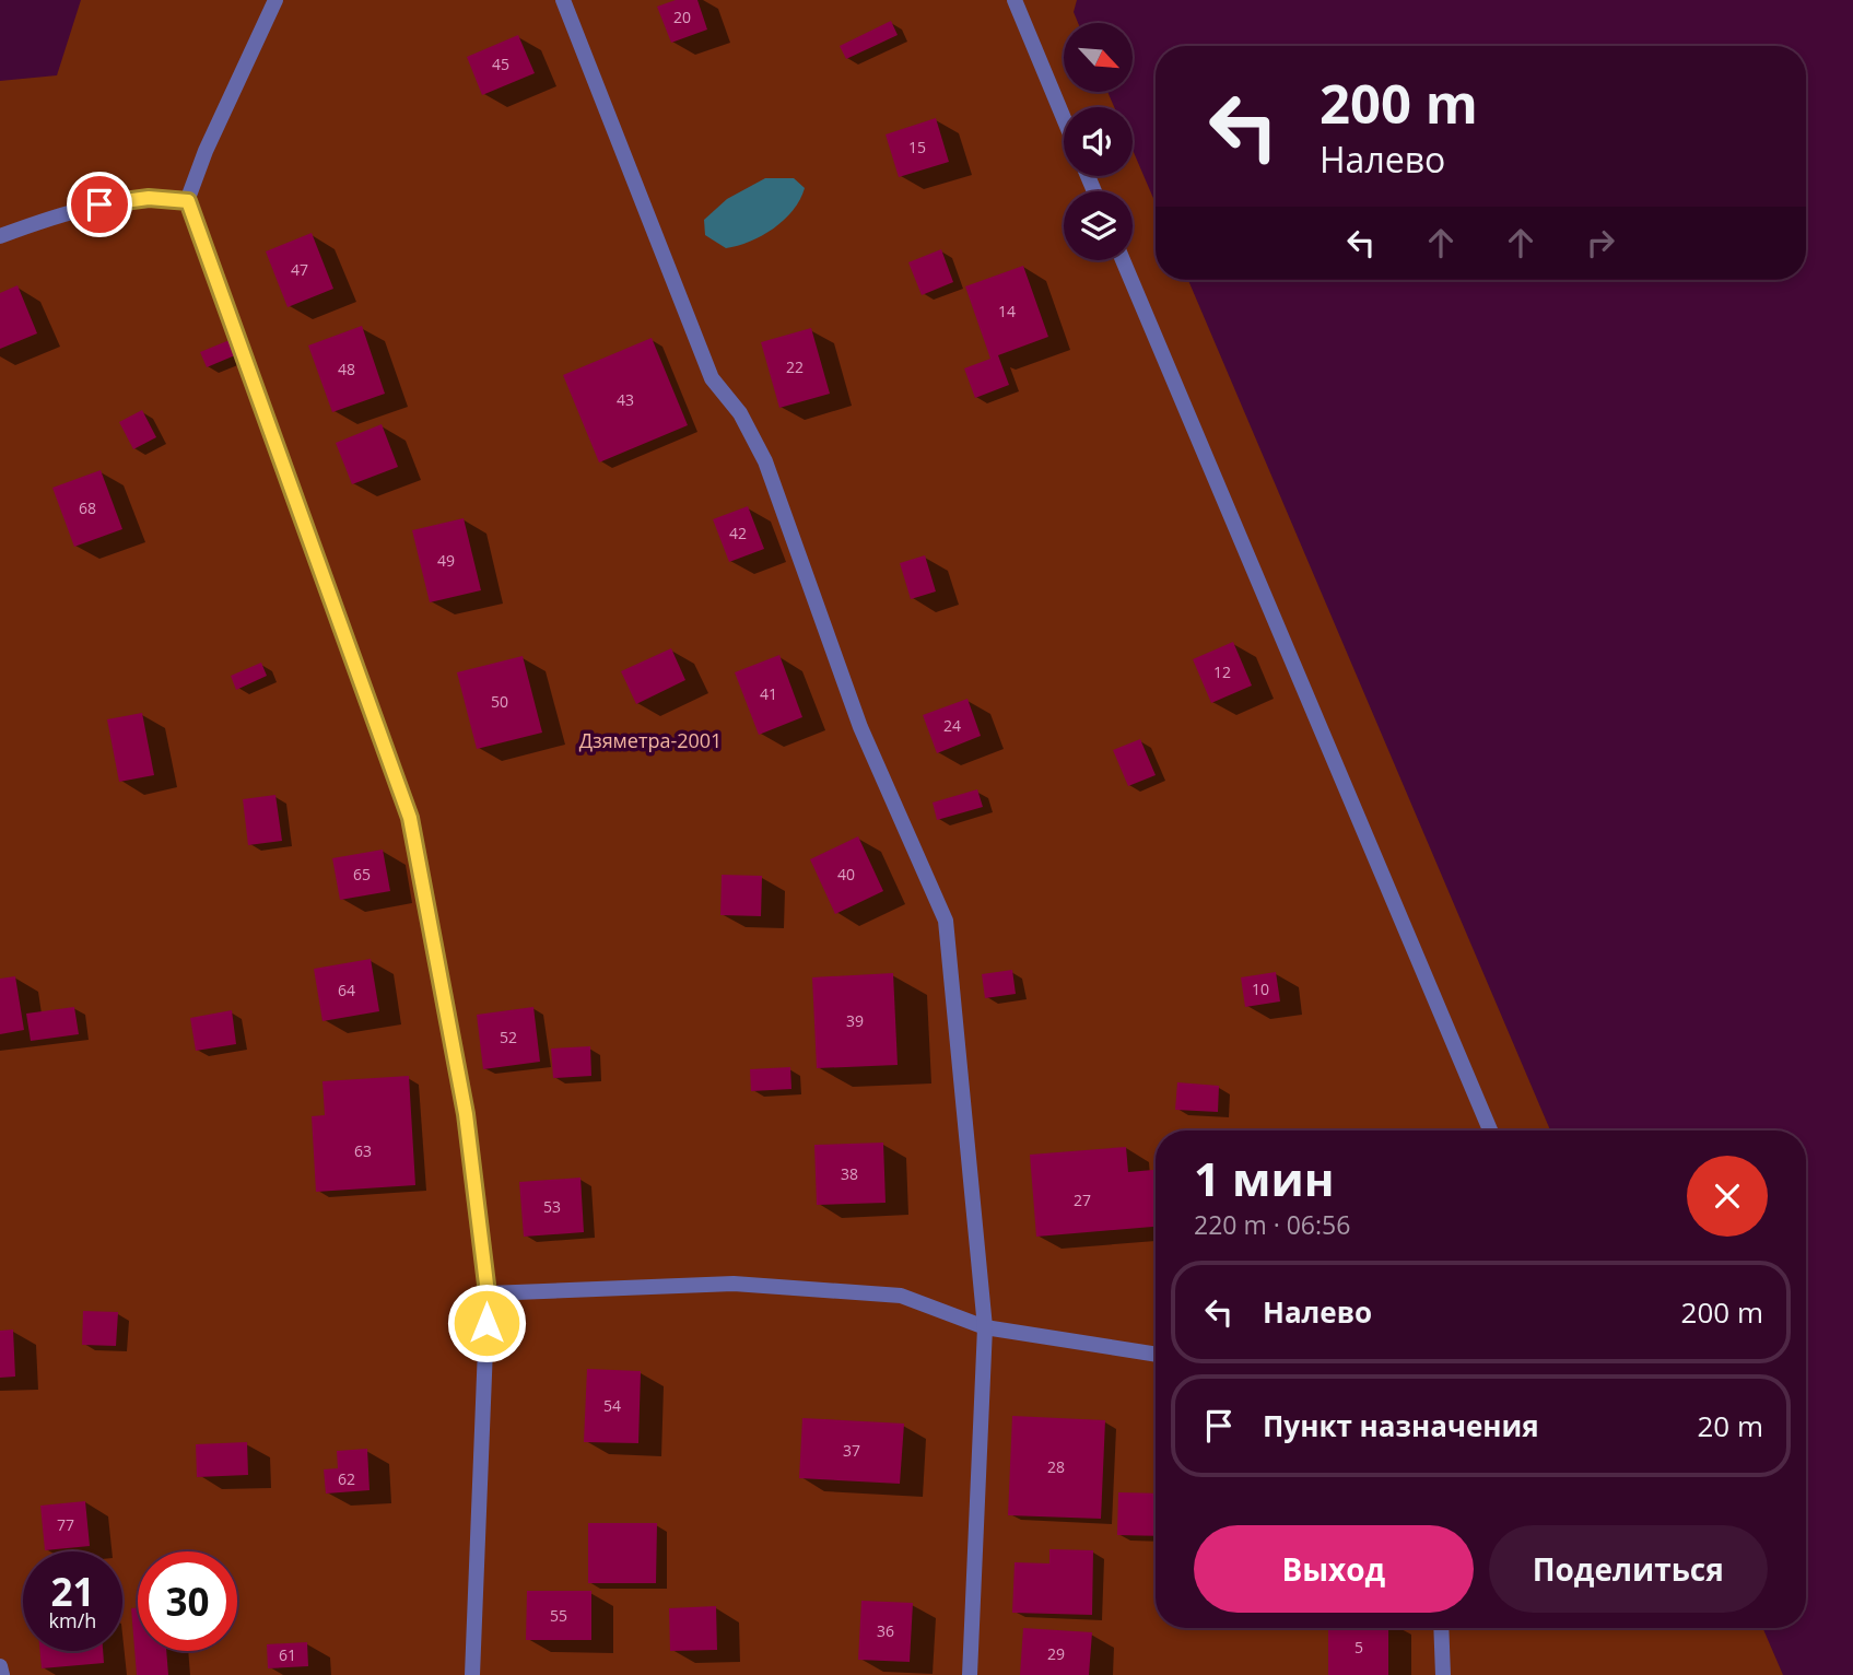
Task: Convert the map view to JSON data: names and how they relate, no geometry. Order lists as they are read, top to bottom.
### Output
{
  "parks": ["Дзяметра-2001"],
  "house_numbers": [
    "20",
    "45",
    "15",
    "47",
    "14",
    "22",
    "48",
    "43",
    "68",
    "42",
    "49",
    "12",
    "41",
    "50",
    "24",
    "65",
    "40",
    "10",
    "64",
    "39",
    "52",
    "63",
    "38",
    "27",
    "53",
    "54",
    "37",
    "28",
    "62",
    "77",
    "55",
    "36",
    "5",
    "29",
    "61"
  ],
  "north": "bottom right",
  "page": {
    "turn": ["200 m", "Налево"],
    "heading": ["1 мин", "220 m · 06:56"],
    "list": [
      {
        "name": "Налево",
        "value": "200 m"
      },
      {
        "name": "Пункт назначения",
        "value": "20 m"
      }
    ],
    "buttons": ["Выход", "Поделиться"],
    "speed": "21 km/h",
    "limit": "30"
  }
}
